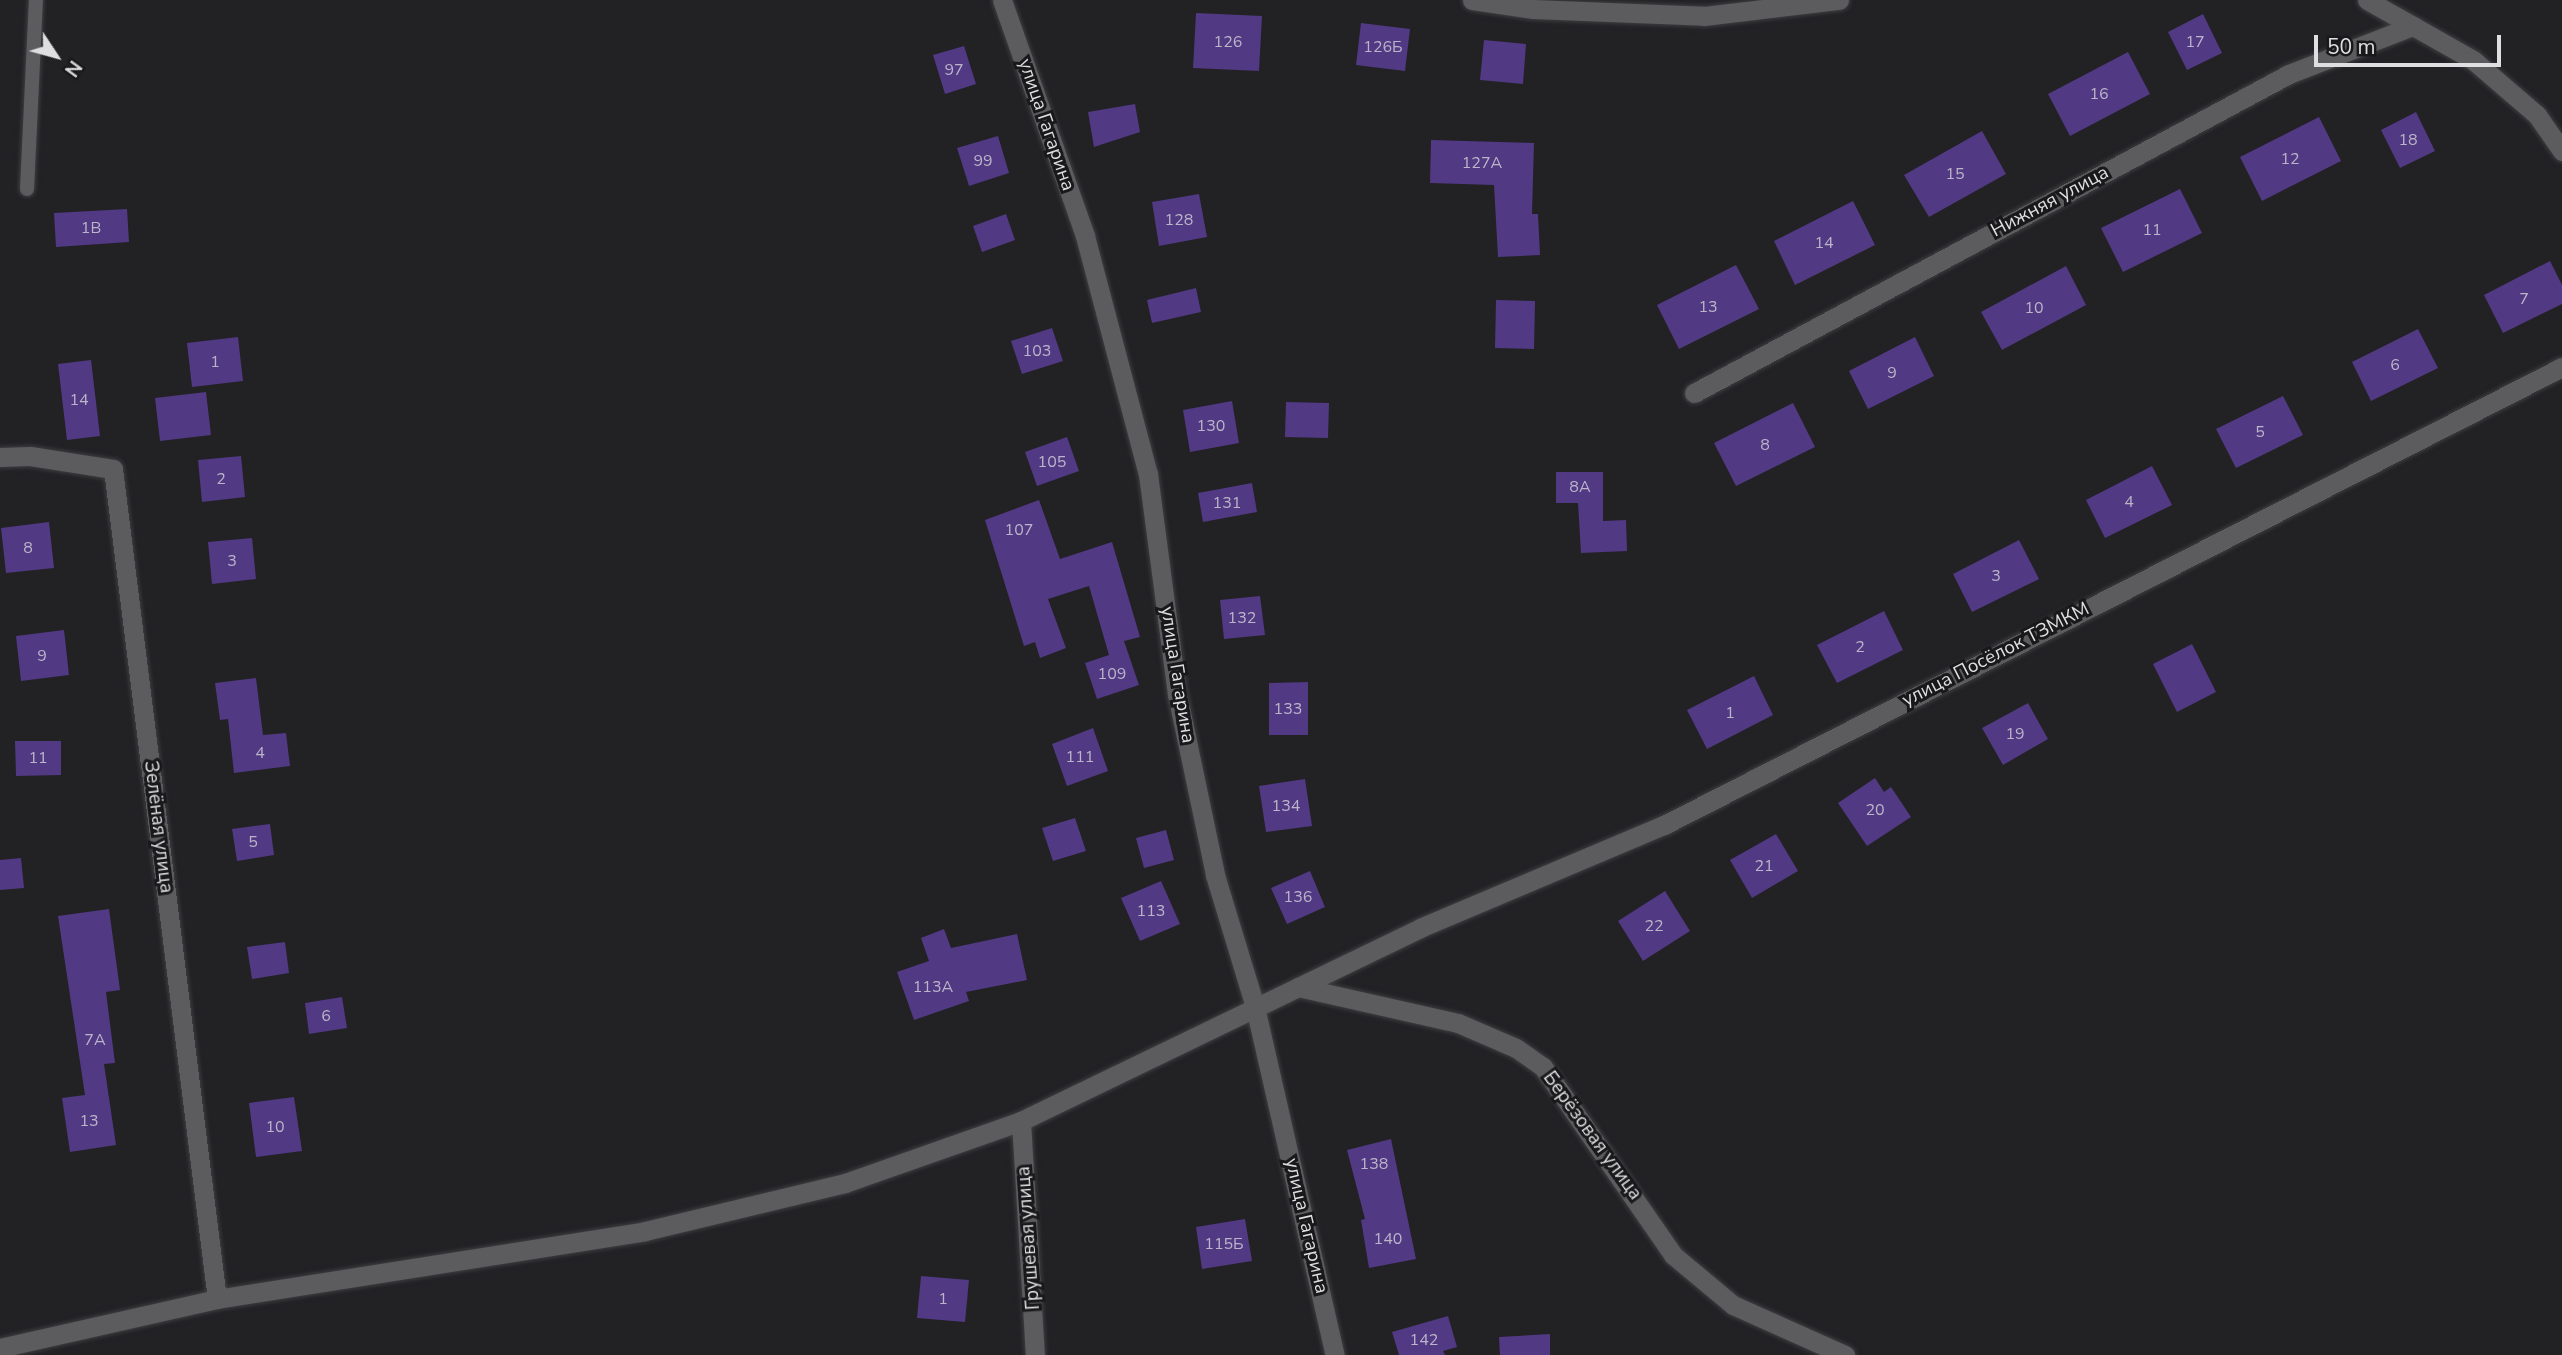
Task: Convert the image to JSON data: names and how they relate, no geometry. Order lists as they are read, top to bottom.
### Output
{
  "streets": {
    "street": [
      "улица Гагарина",
      "Нижняя улица",
      "улица Посёлок ТЗМКМ",
      "Зелёная улица",
      "Берёзовая улица",
      "Грушевая улица"
    ]
  },
  "crossings": [
    ["улица Гагарина", "улица Посёлок ТЗМКМ"],
    ["улица Посёлок ТЗМКМ", "Зелёная улица"],
    ["улица Посёлок ТЗМКМ", "Берёзовая улица"],
    ["улица Посёлок ТЗМКМ", "Грушевая улица"]
  ],
  "house_numbers": [
    "126",
    "17",
    "126Б",
    "97",
    "16",
    "18",
    "12",
    "99",
    "127А",
    "15",
    "128",
    "1В",
    "11",
    "14",
    "7",
    "13",
    "10",
    "103",
    "1",
    "6",
    "9",
    "14",
    "130",
    "5",
    "8",
    "105",
    "2",
    "8А",
    "4",
    "131",
    "107",
    "8",
    "3",
    "3",
    "132",
    "2",
    "9",
    "109",
    "133",
    "1",
    "19",
    "4",
    "111",
    "11",
    "134",
    "20",
    "5",
    "21",
    "136",
    "113",
    "22",
    "113А",
    "6",
    "7А",
    "13",
    "10",
    "138",
    "140",
    "115Б",
    "1",
    "142"
  ],
  "scale_bar": "50 m",
  "north": "bottom right"
}
